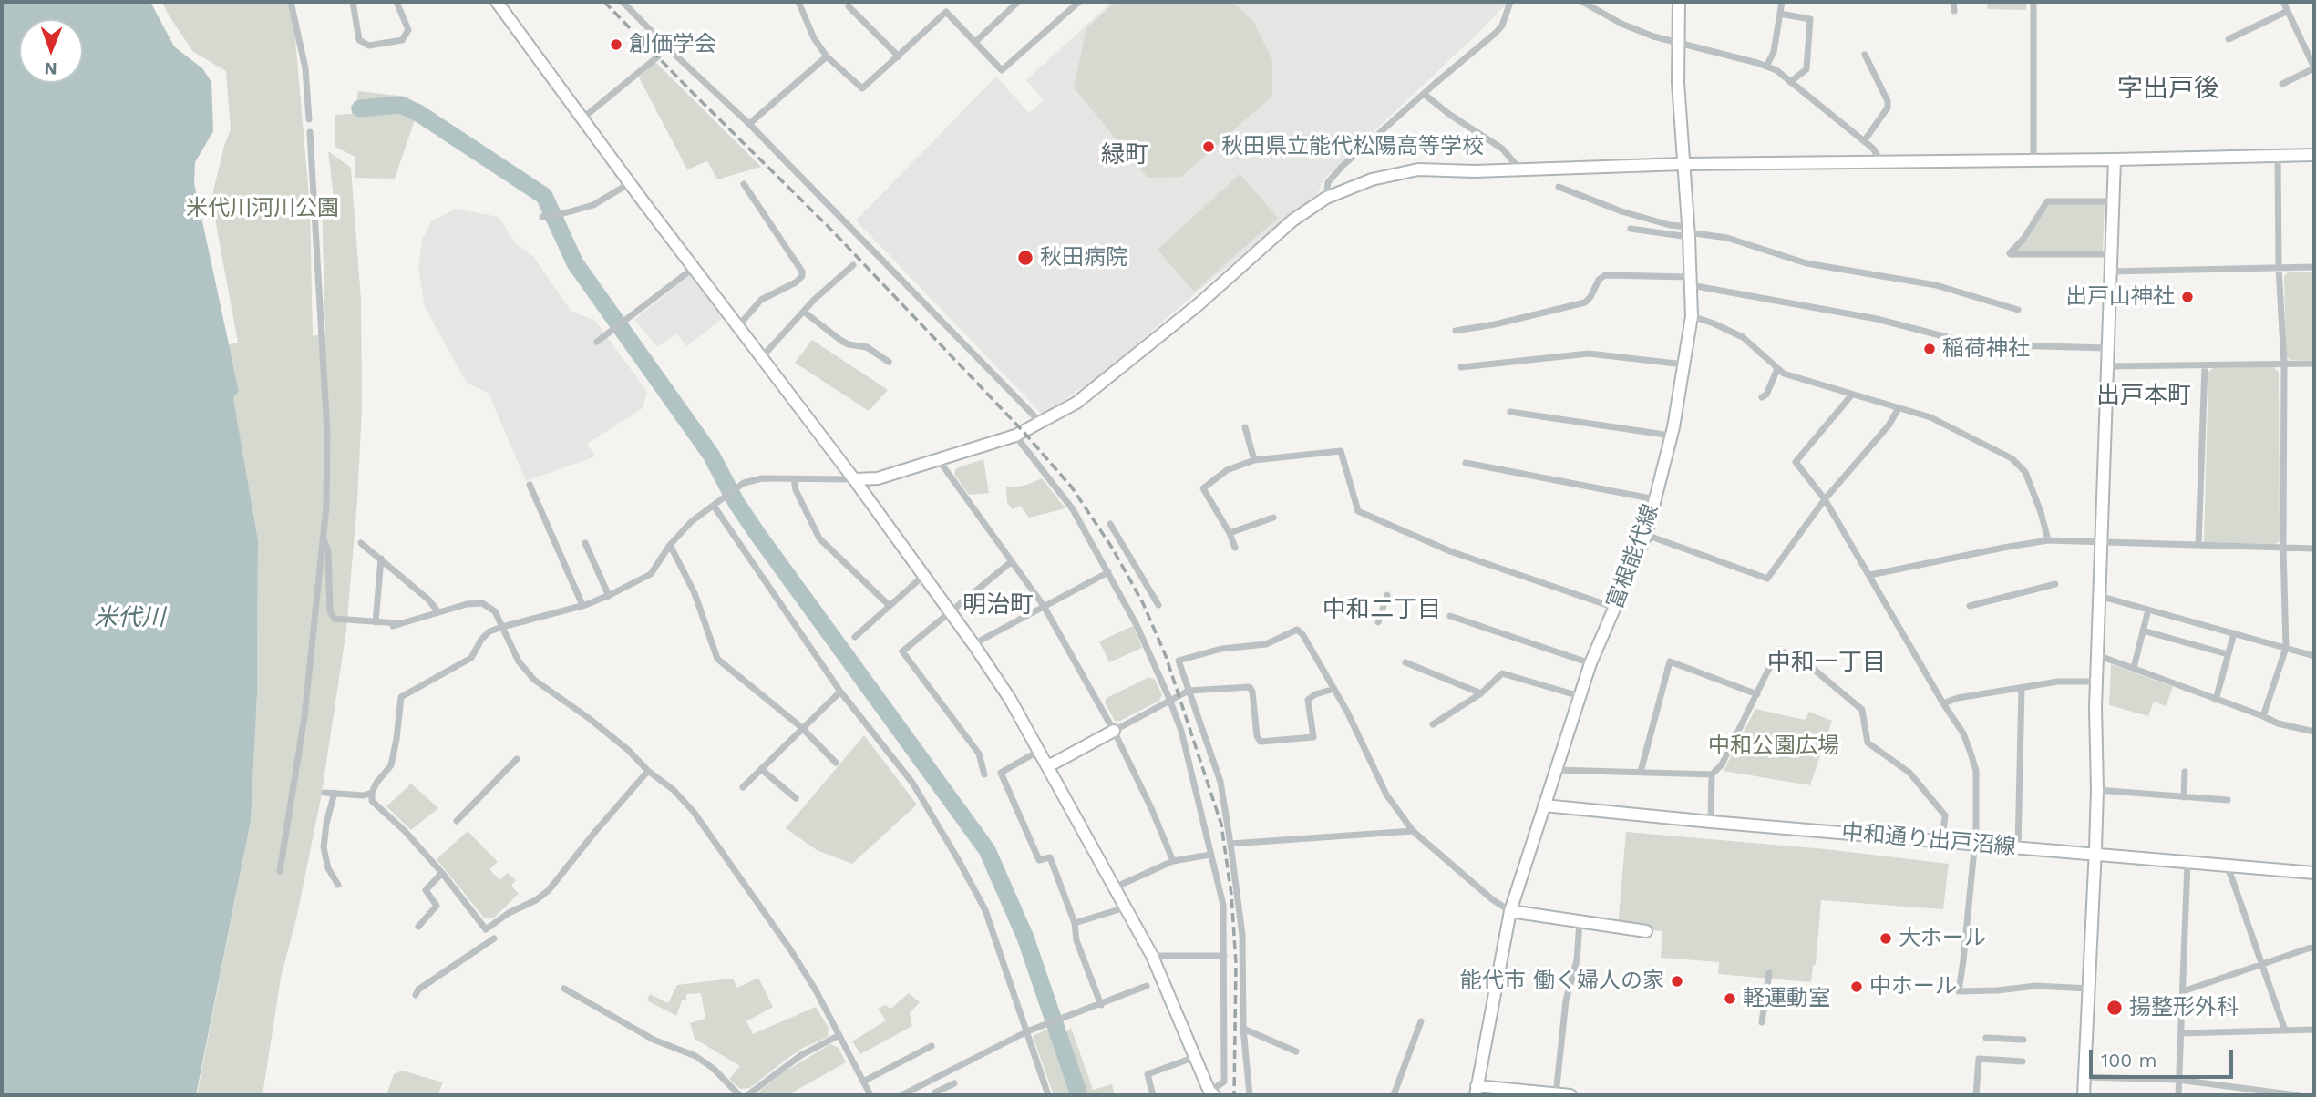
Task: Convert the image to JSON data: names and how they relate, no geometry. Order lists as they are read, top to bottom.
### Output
{
  "streets": {
    "street": ["富根能代線", "中和通り出戸沼線"]
  },
  "crossings": [
    ["富根能代線", "中和通り出戸沼線"]
  ],
  "districts": [
    "字出戸後",
    "緑町",
    "出戸本町",
    "明治町",
    "中和二丁目",
    "中和一丁目"
  ],
  "water": ["米代川"],
  "parks": ["米代川河川公園", "中和公園広場"],
  "places": [
    "創価学会",
    "秋田県立能代松陽高等学校",
    "秋田病院",
    "出戸山神社",
    "稲荷神社",
    "大ホール",
    "能代市 働く婦人の家",
    "中ホール",
    "軽運動室",
    "揚整形外科"
  ],
  "scale_bar": "100 m",
  "north": "bottom"
}
